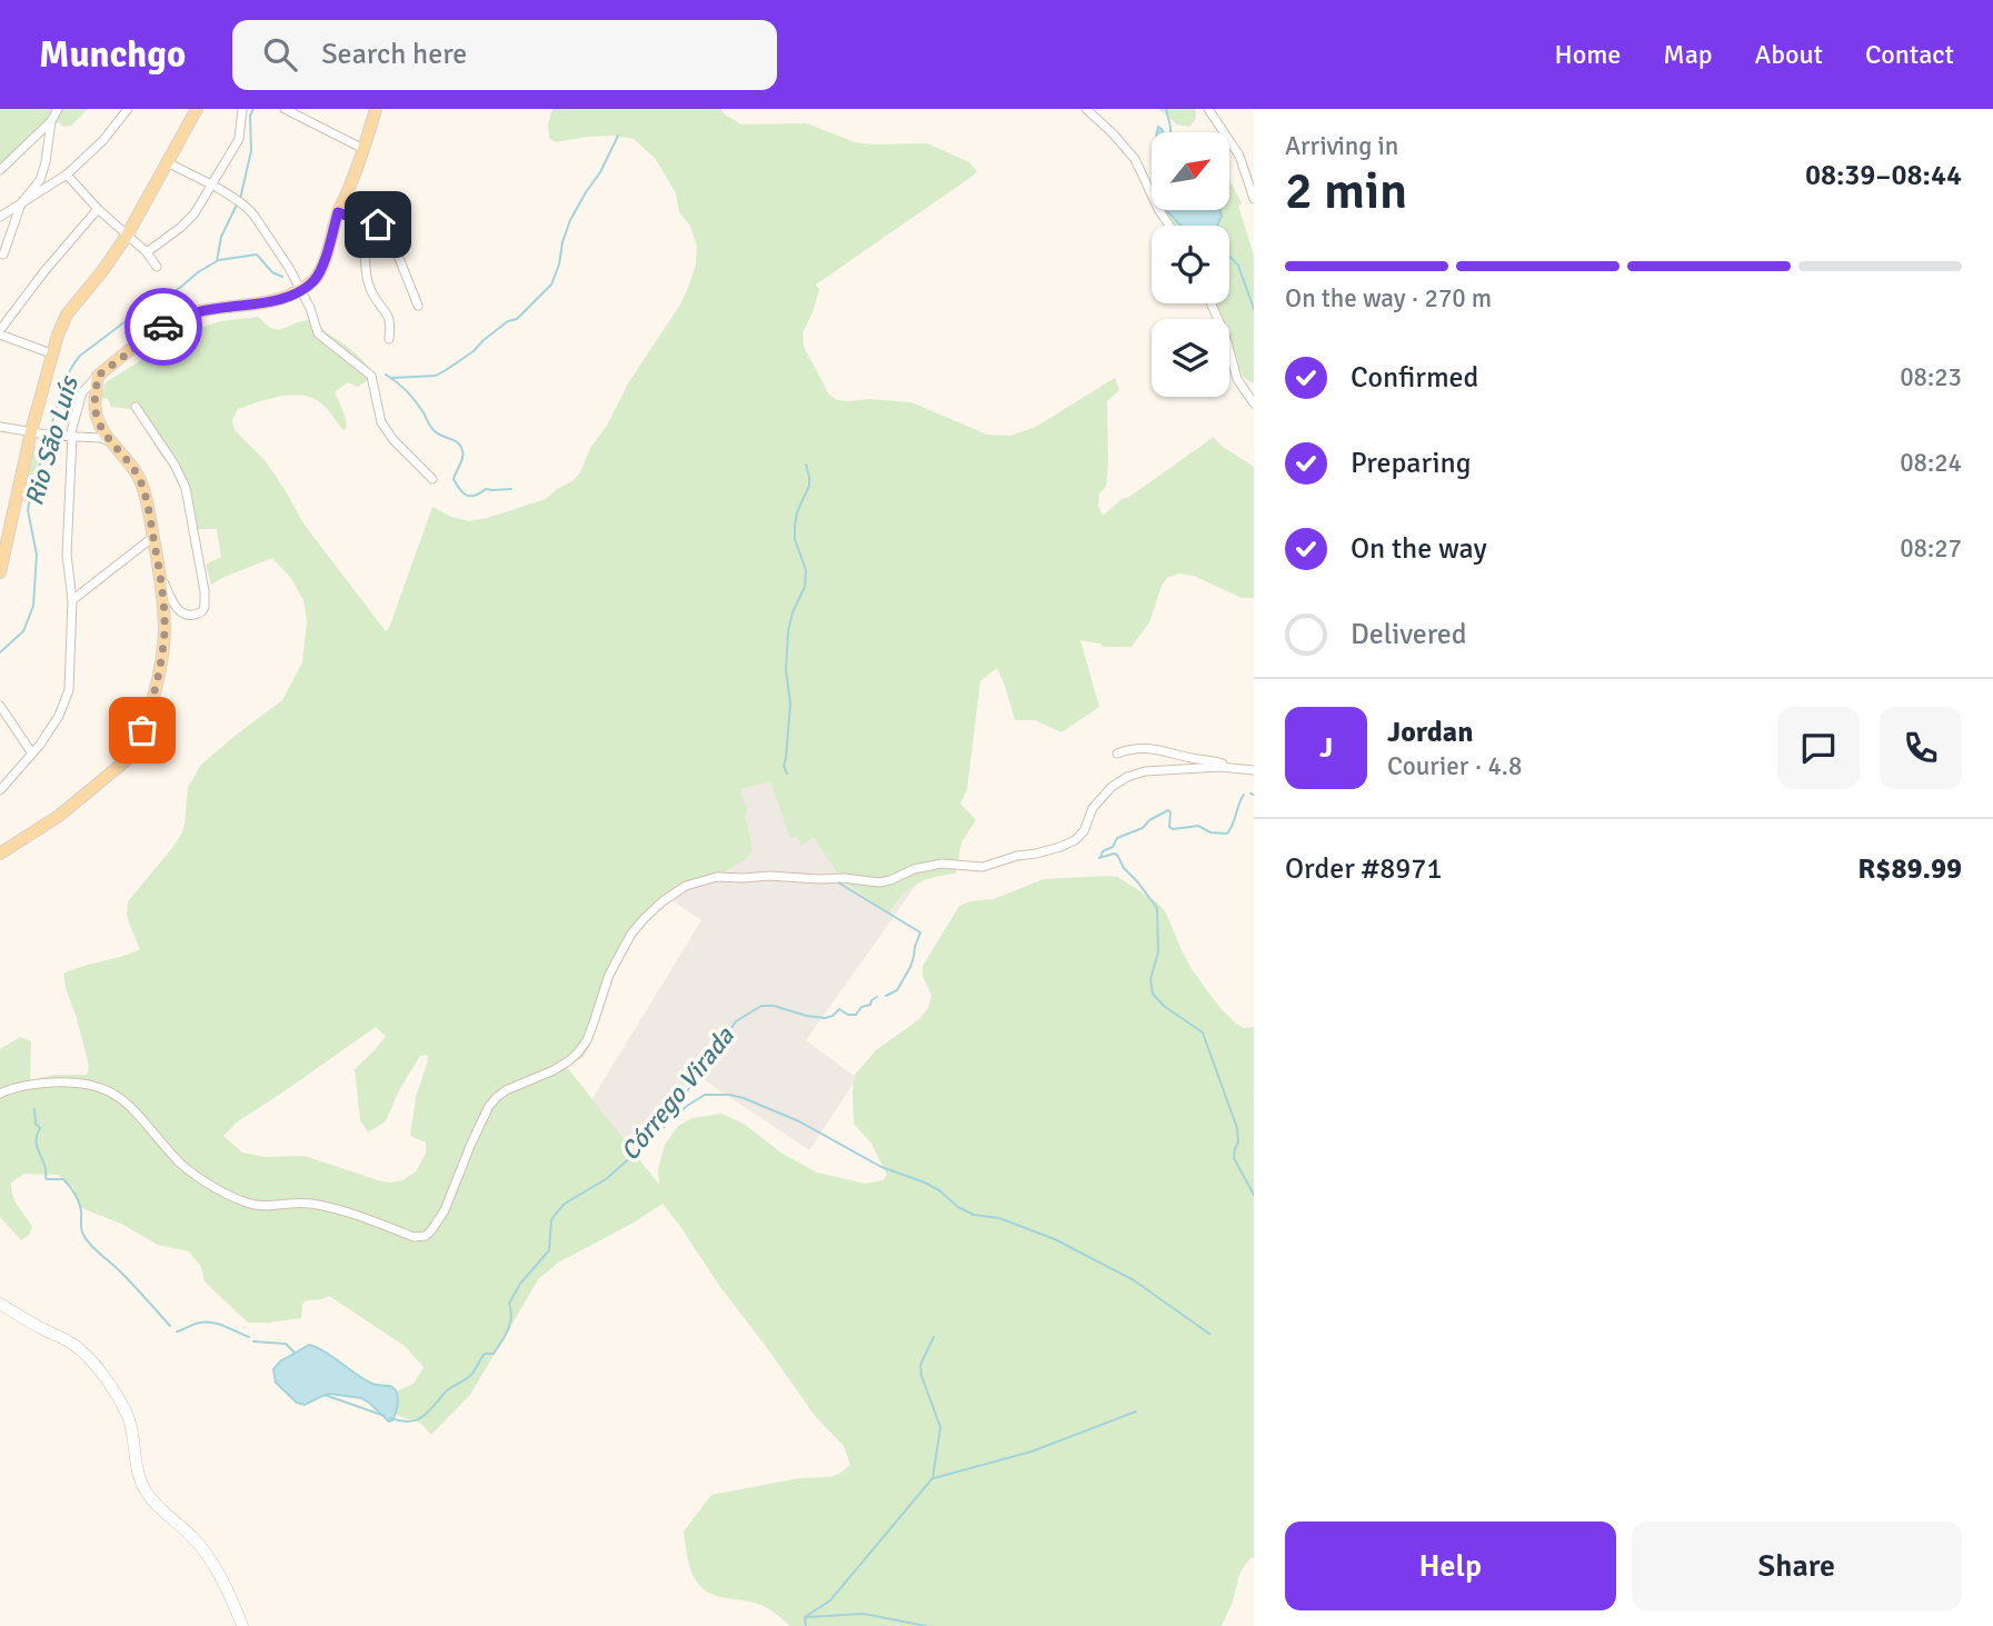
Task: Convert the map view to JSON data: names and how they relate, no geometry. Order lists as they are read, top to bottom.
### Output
{
  "water": ["Rio São Luís", "Córrego Virada"],
  "north": "top right",
  "page": {
    "header": "Munchgo",
    "search": "Search here",
    "nav": [
      "Home",
      "Map",
      "About",
      "Contact"
    ],
    "heading": ["2 min", "Arriving in", "08:39–08:44"],
    "panel": [
      "Jordan",
      "Courier · 4.8",
      "Order #8971",
      "R$89.99"
    ],
    "bar": "On the way · 270 m",
    "list": [
      ["Confirmed", "08:23"],
      ["Preparing", "08:24"],
      ["On the way", "08:27"],
      "Delivered"
    ],
    "round": "J",
    "buttons": ["Help", "Share"]
  }
}
